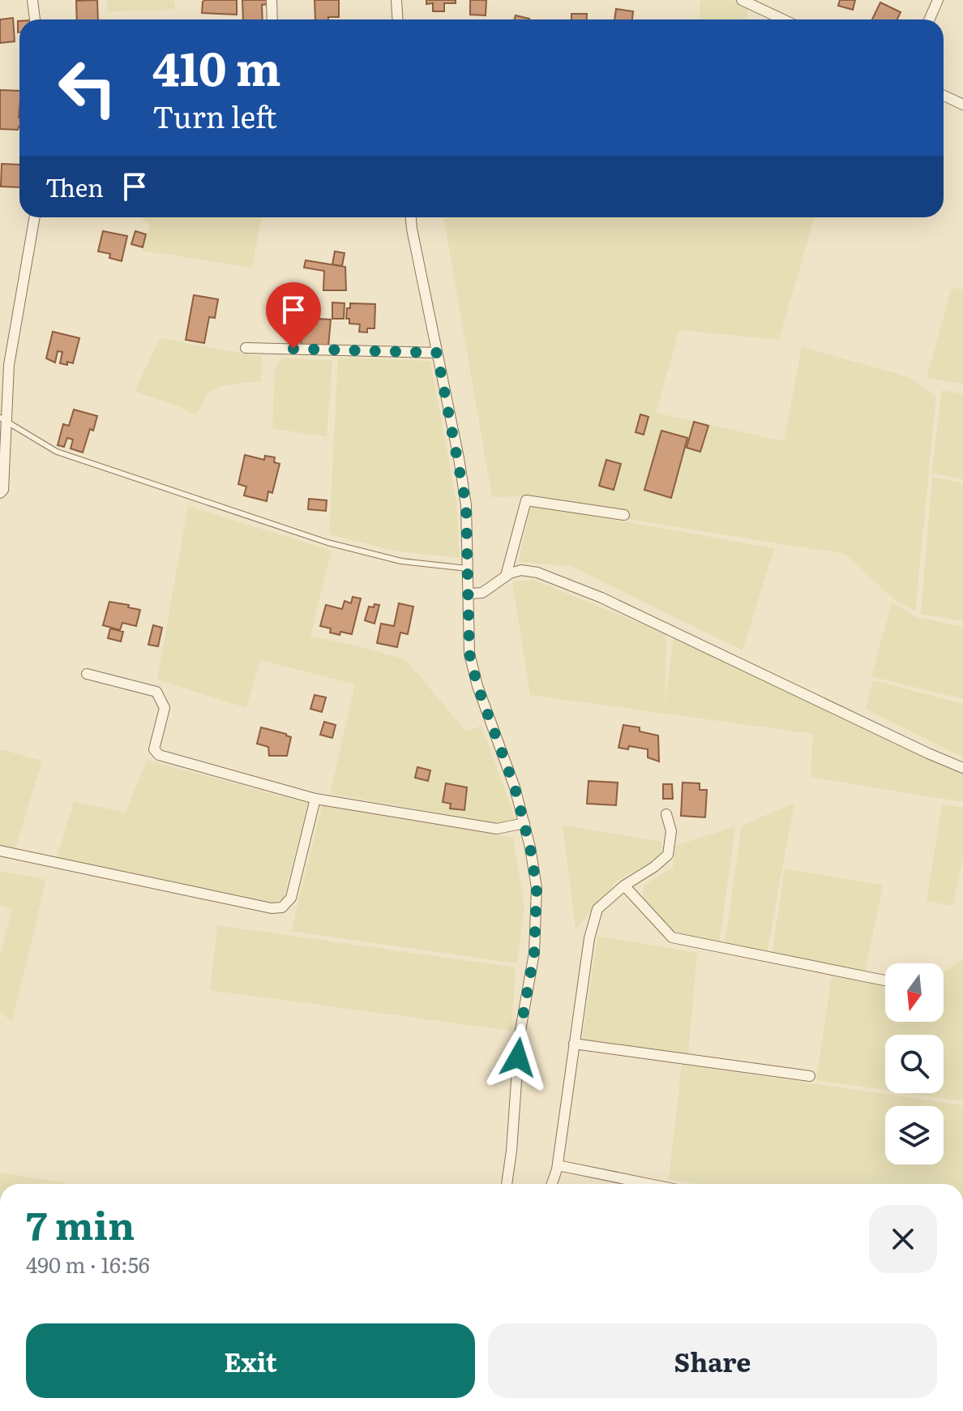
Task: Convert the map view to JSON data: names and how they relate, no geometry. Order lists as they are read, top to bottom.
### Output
{
  "north": "bottom",
  "page": {
    "turn": ["410 m", "Turn left"],
    "then": "Then",
    "heading": ["7 min", "490 m · 16:56"],
    "buttons": ["Exit", "Share"]
  }
}
